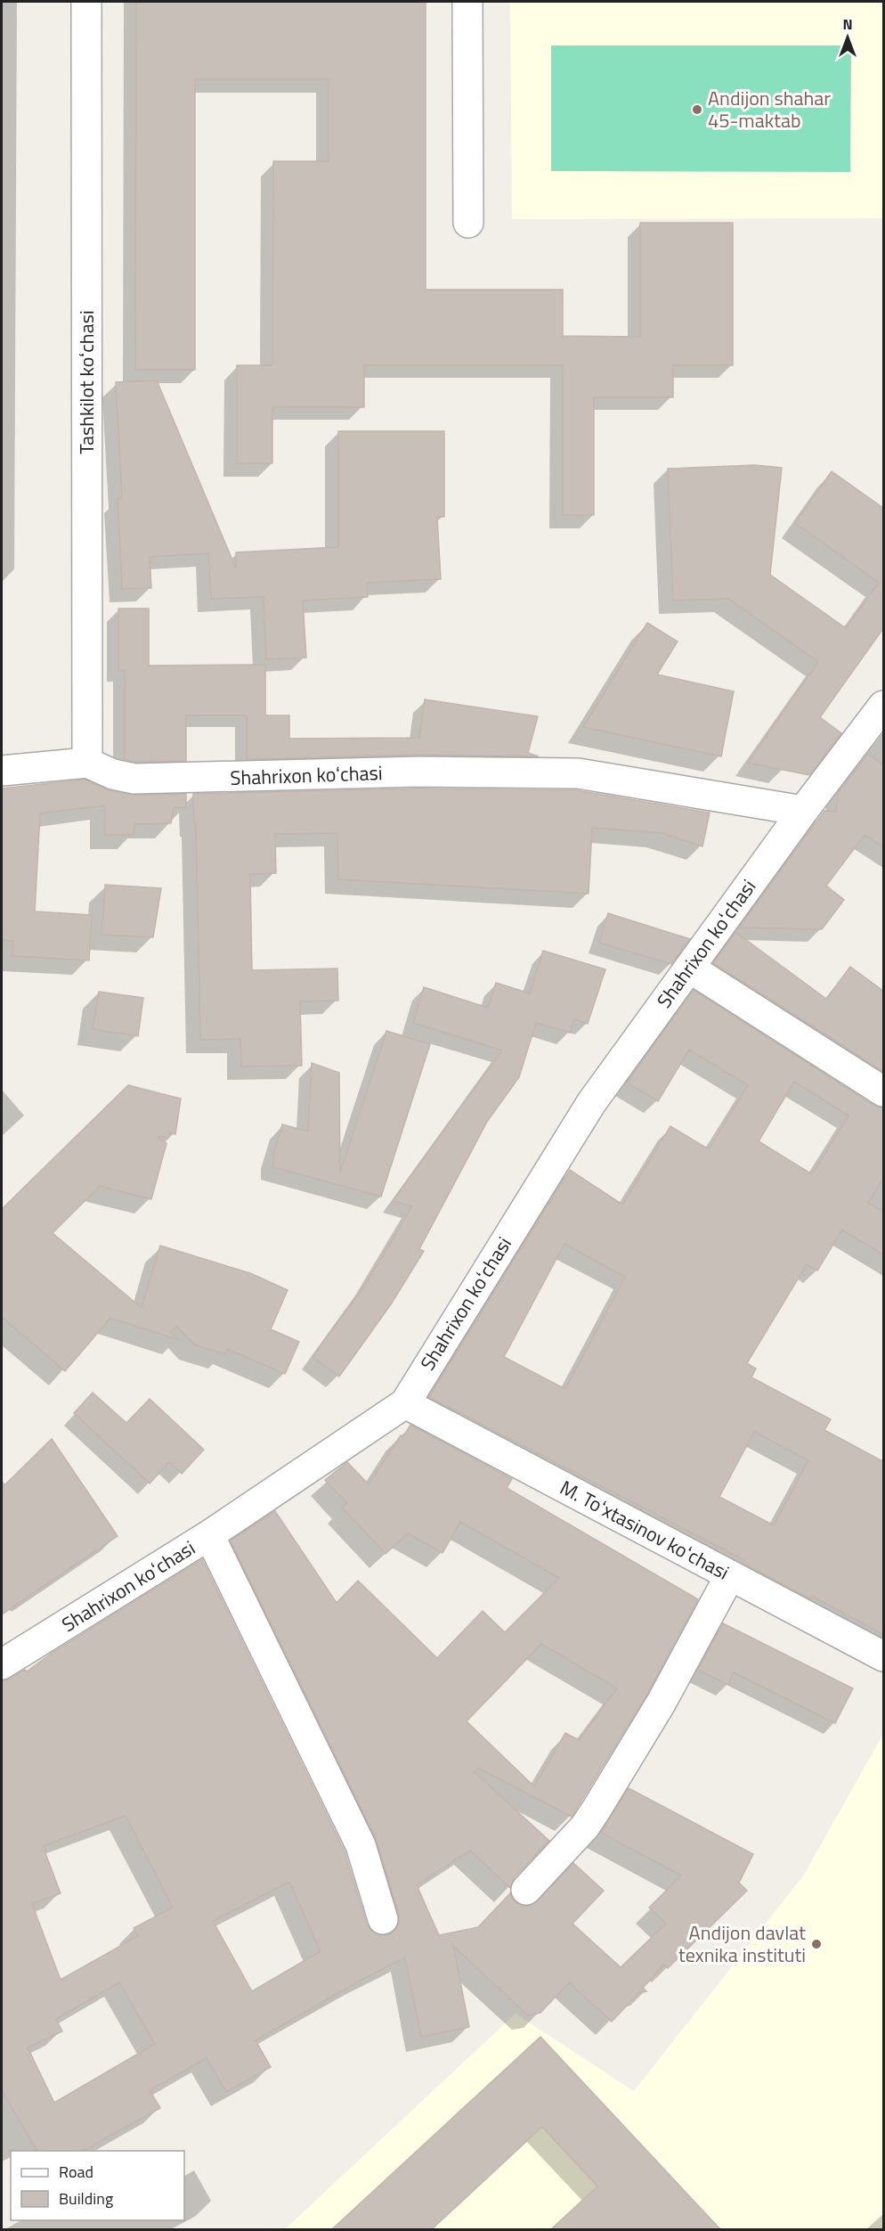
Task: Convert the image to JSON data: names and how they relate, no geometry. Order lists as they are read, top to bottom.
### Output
{
  "streets": {
    "street": ["Tashkilot koʻchasi", "Shahrixon koʻchasi", "M. Toʻxtasinov koʻchasi"]
  },
  "crossings": [
    ["Tashkilot koʻchasi", "Shahrixon koʻchasi"],
    ["Shahrixon koʻchasi", "M. Toʻxtasinov koʻchasi"]
  ],
  "places": ["Andijon shahar 45-maktab", "Andijon davlat texnika instituti"],
  "legend": ["Road", "Building"],
  "north": "top"
}
